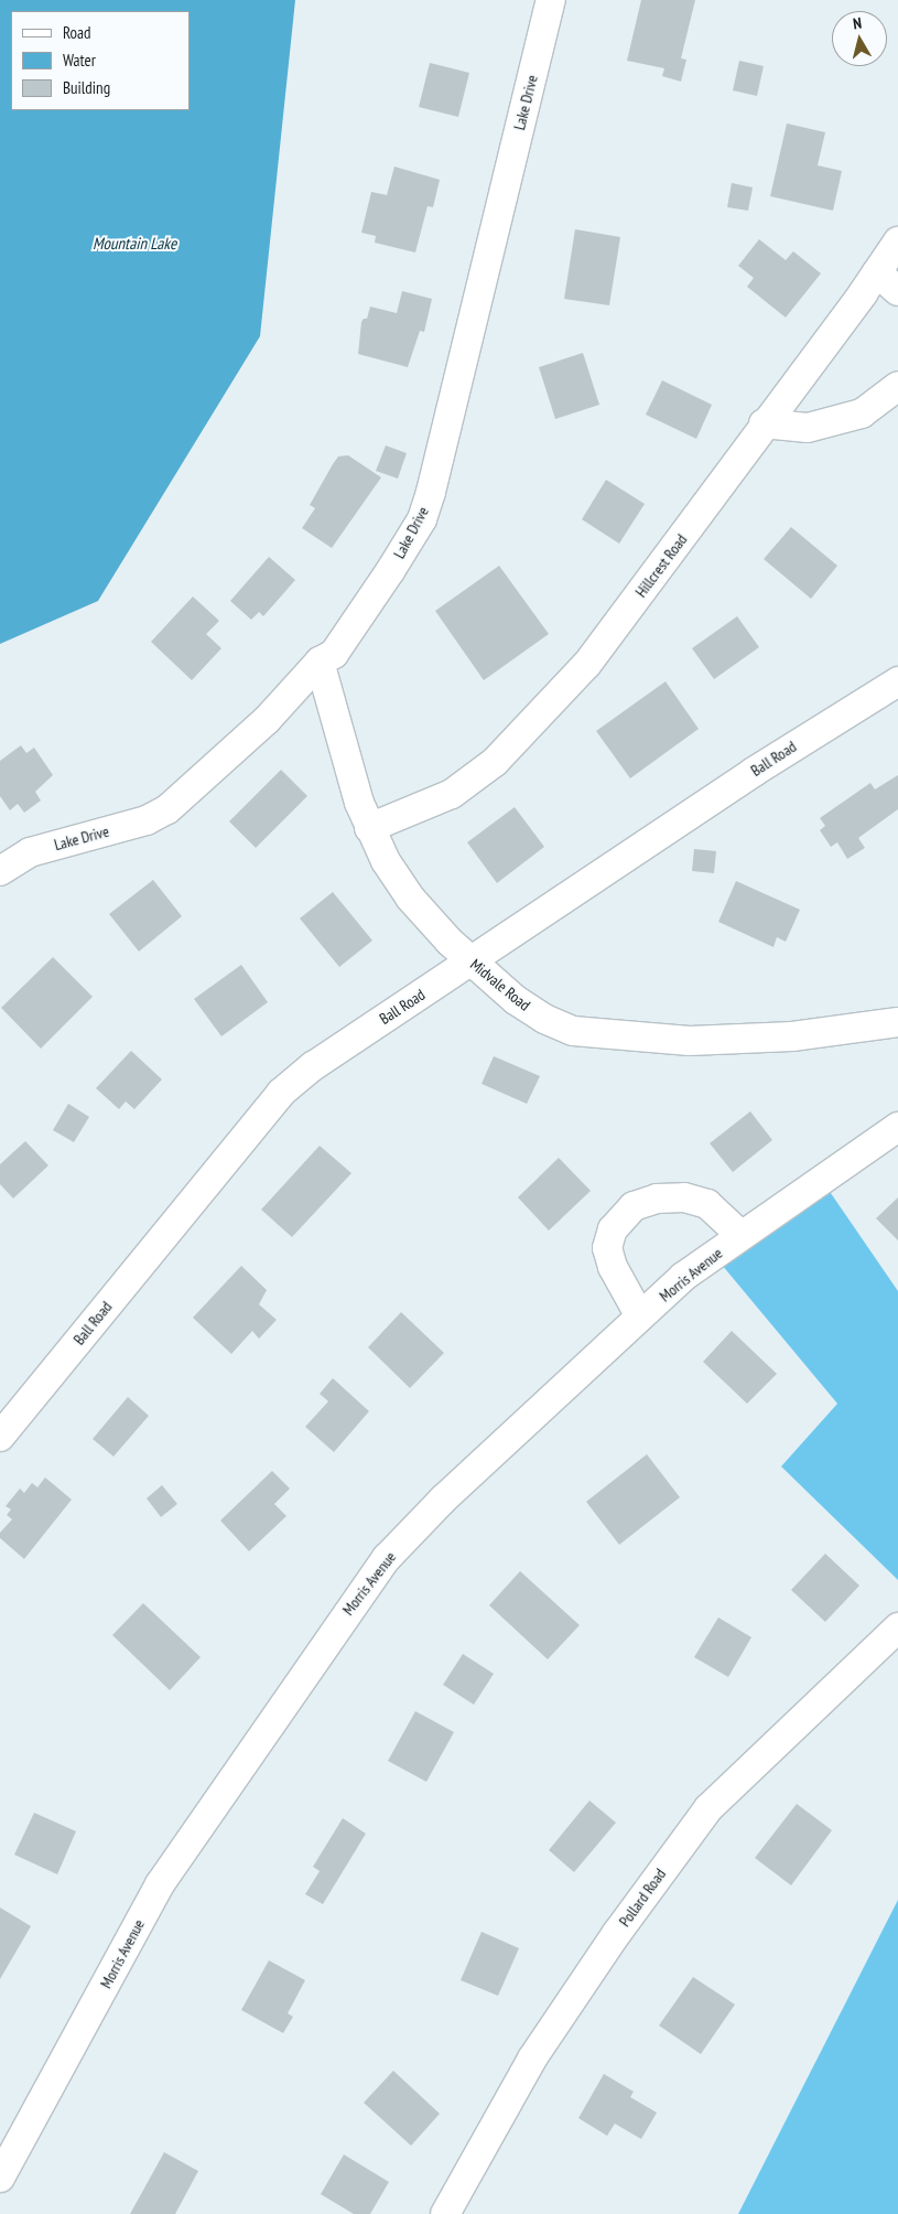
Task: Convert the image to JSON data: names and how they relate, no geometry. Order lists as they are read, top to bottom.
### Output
{
  "streets": {
    "street": [
      "Lake Drive",
      "Hillcrest Road",
      "Ball Road",
      "Midvale Road",
      "Morris Avenue",
      "Pollard Road"
    ]
  },
  "crossings": [
    ["Lake Drive", "Midvale Road"],
    ["Hillcrest Road", "Midvale Road"],
    ["Ball Road", "Midvale Road"]
  ],
  "water": ["Mountain Lake"],
  "legend": ["Road", "Water", "Building"],
  "north": "top"
}
